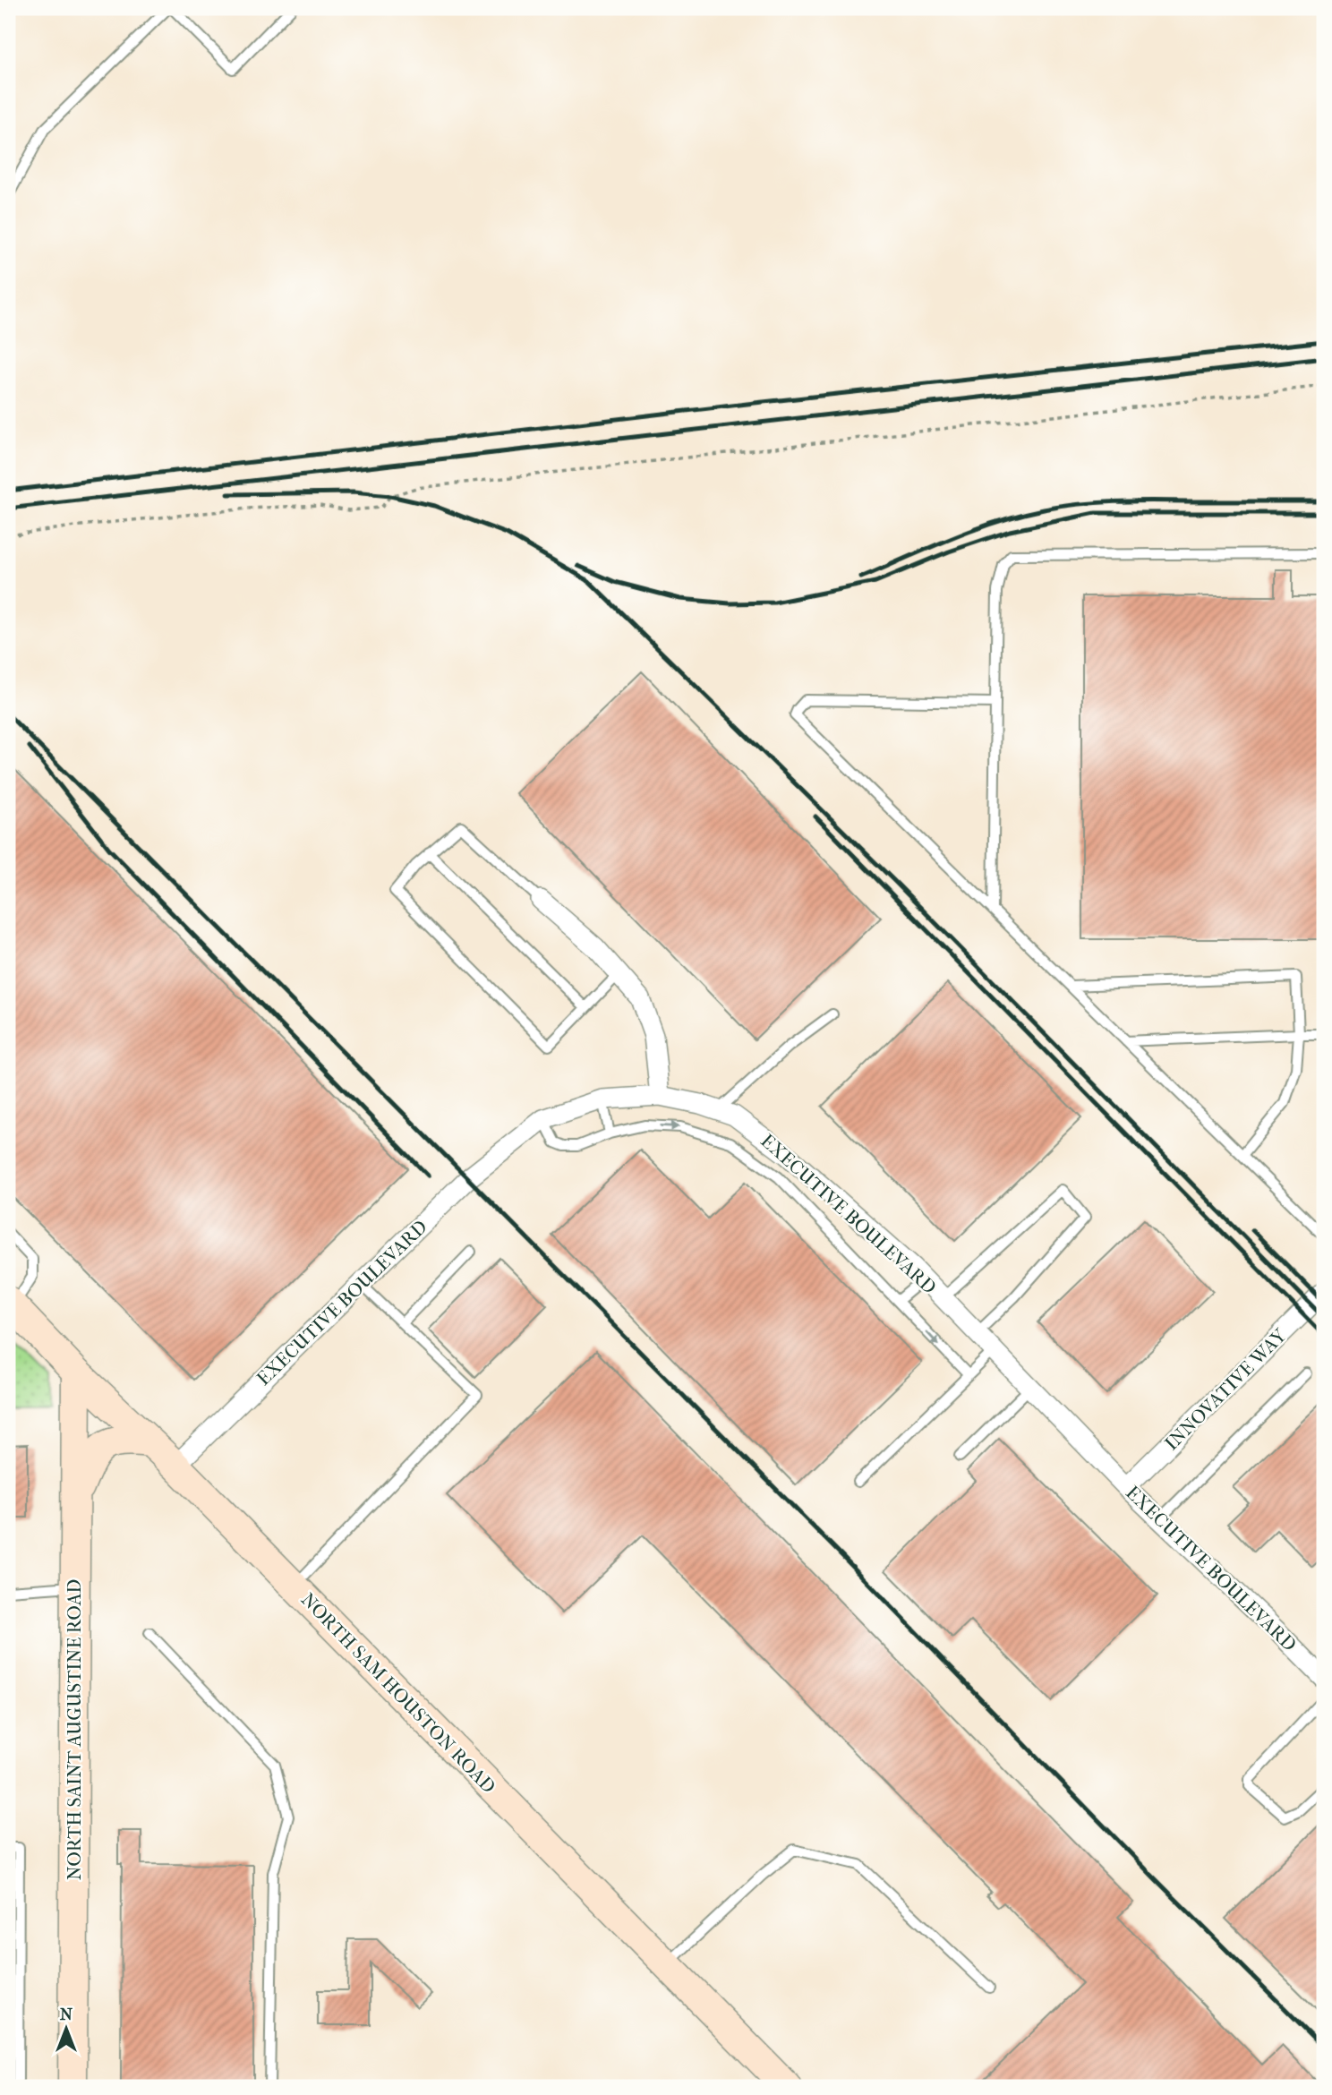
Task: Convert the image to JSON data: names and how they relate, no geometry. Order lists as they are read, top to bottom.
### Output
{
  "streets": {
    "street": [
      "EXECUTIVE BOULEVARD",
      "INNOVATIVE WAY",
      "NORTH SAM HOUSTON ROAD",
      "NORTH SAINT AUGUSTINE ROAD"
    ]
  },
  "crossings": [
    ["EXECUTIVE BOULEVARD", "INNOVATIVE WAY"],
    ["EXECUTIVE BOULEVARD", "NORTH SAM HOUSTON ROAD"],
    ["NORTH SAM HOUSTON ROAD", "NORTH SAINT AUGUSTINE ROAD"]
  ],
  "north": "top"
}
